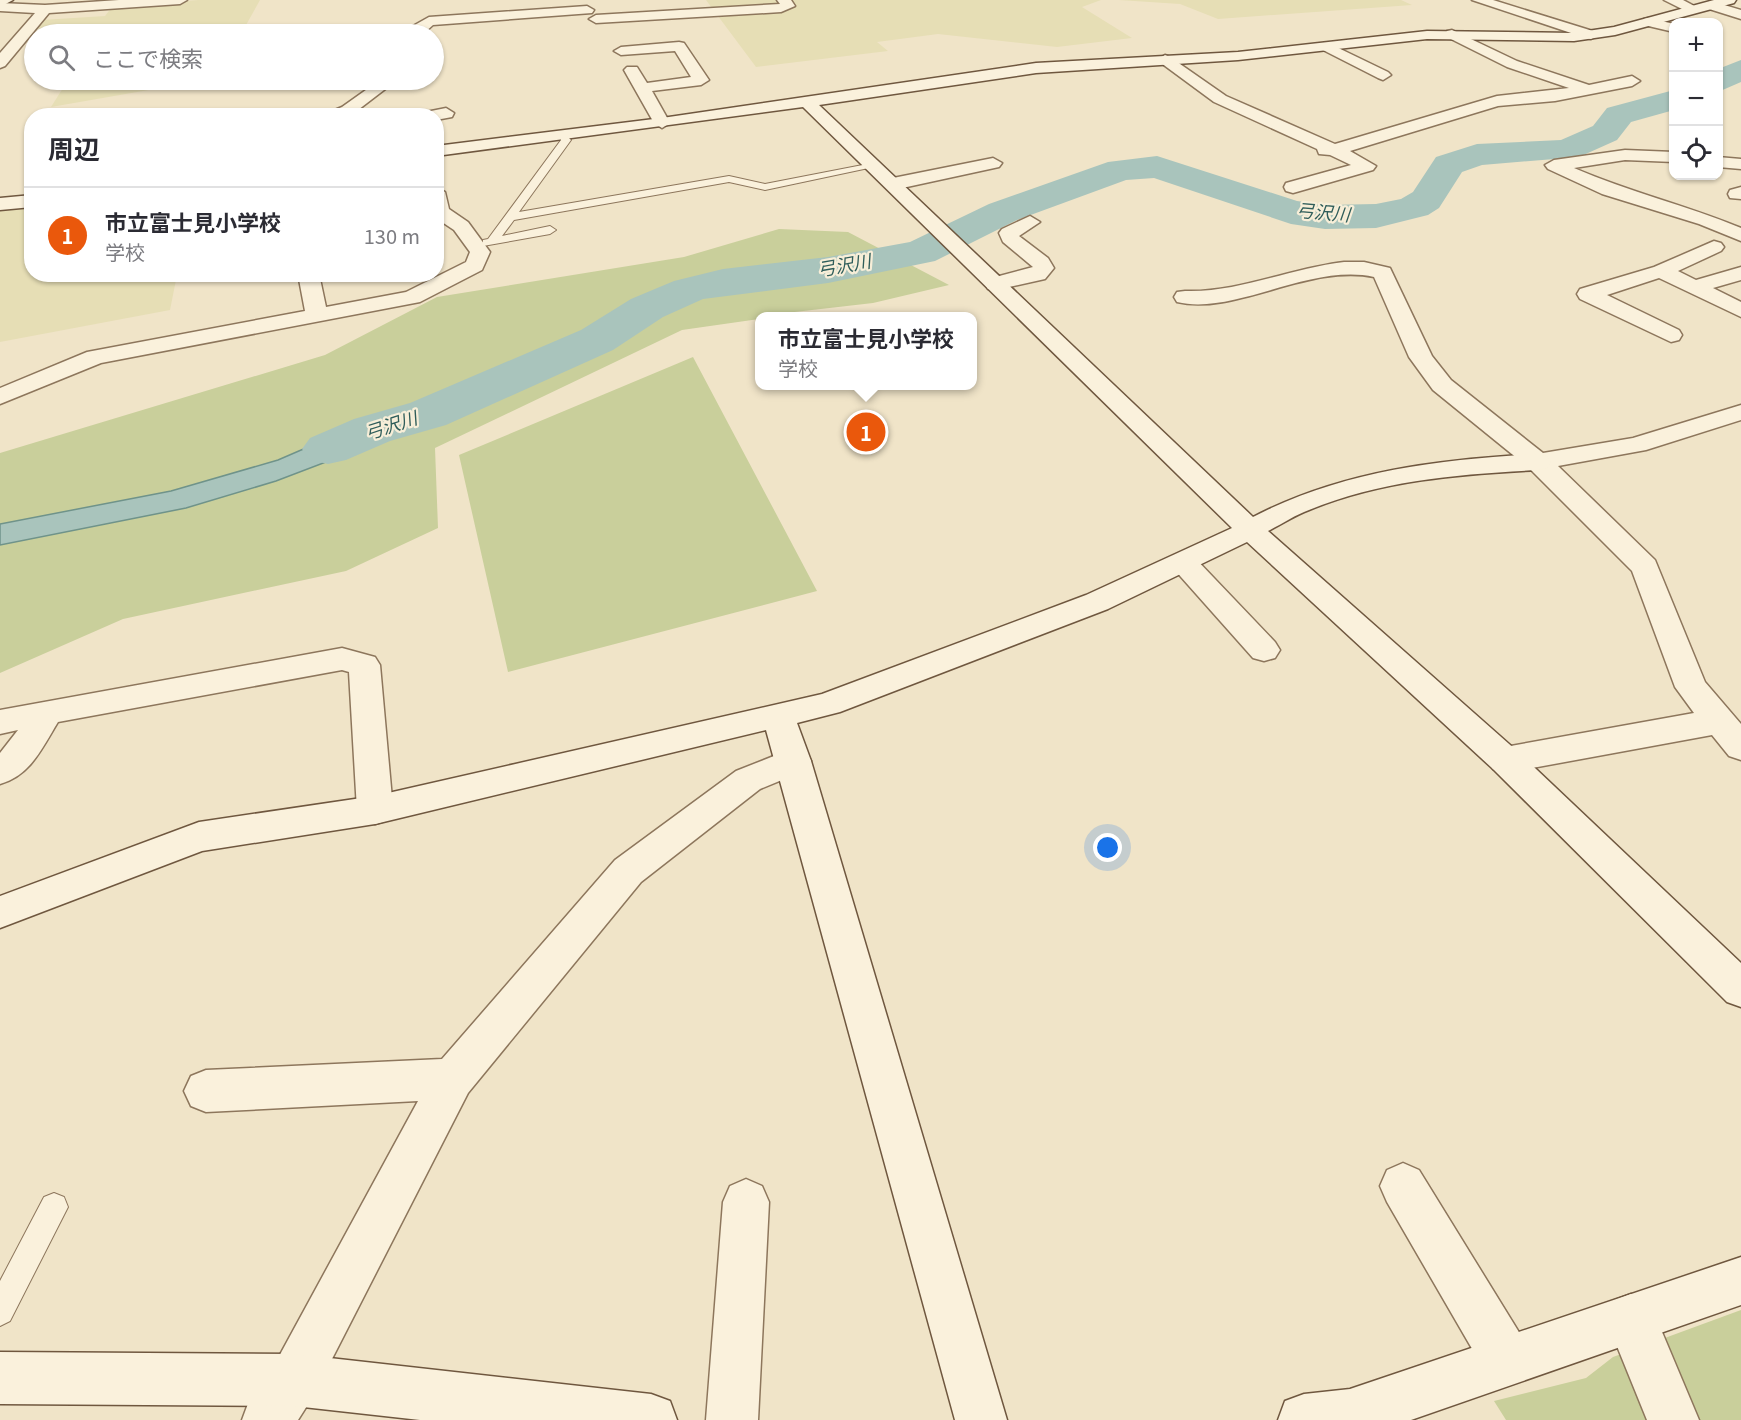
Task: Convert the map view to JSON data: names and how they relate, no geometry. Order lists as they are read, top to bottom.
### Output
{
  "water": ["弓沢川"],
  "page": {
    "map_buttons": ["+", "−"],
    "search": "ここで検索",
    "heading": "周辺",
    "list": [
      {
        "mark": "1",
        "name": "市立富士見小学校",
        "note": "学校",
        "value": "130 m"
      }
    ],
    "popup": ["市立富士見小学校", "学校"],
    "pins": "1"
  }
}
